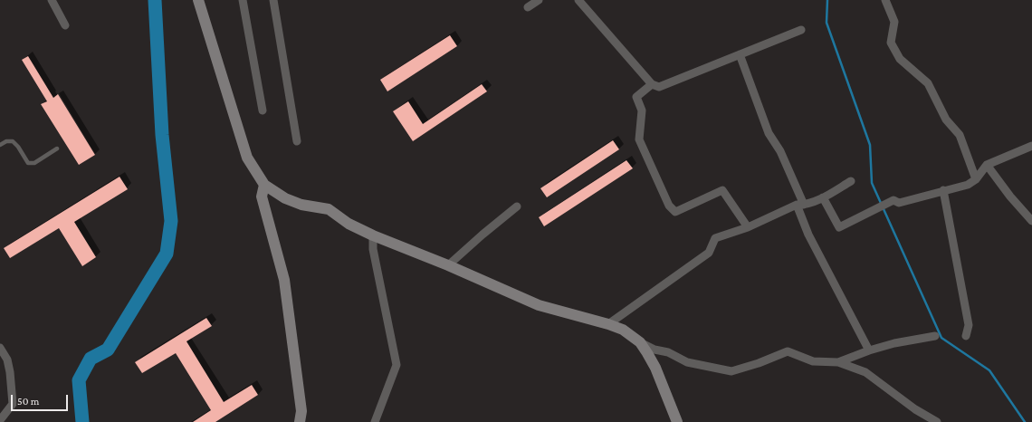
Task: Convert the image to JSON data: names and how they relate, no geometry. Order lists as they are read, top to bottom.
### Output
{
  "scale_bar": "50 m"
}
